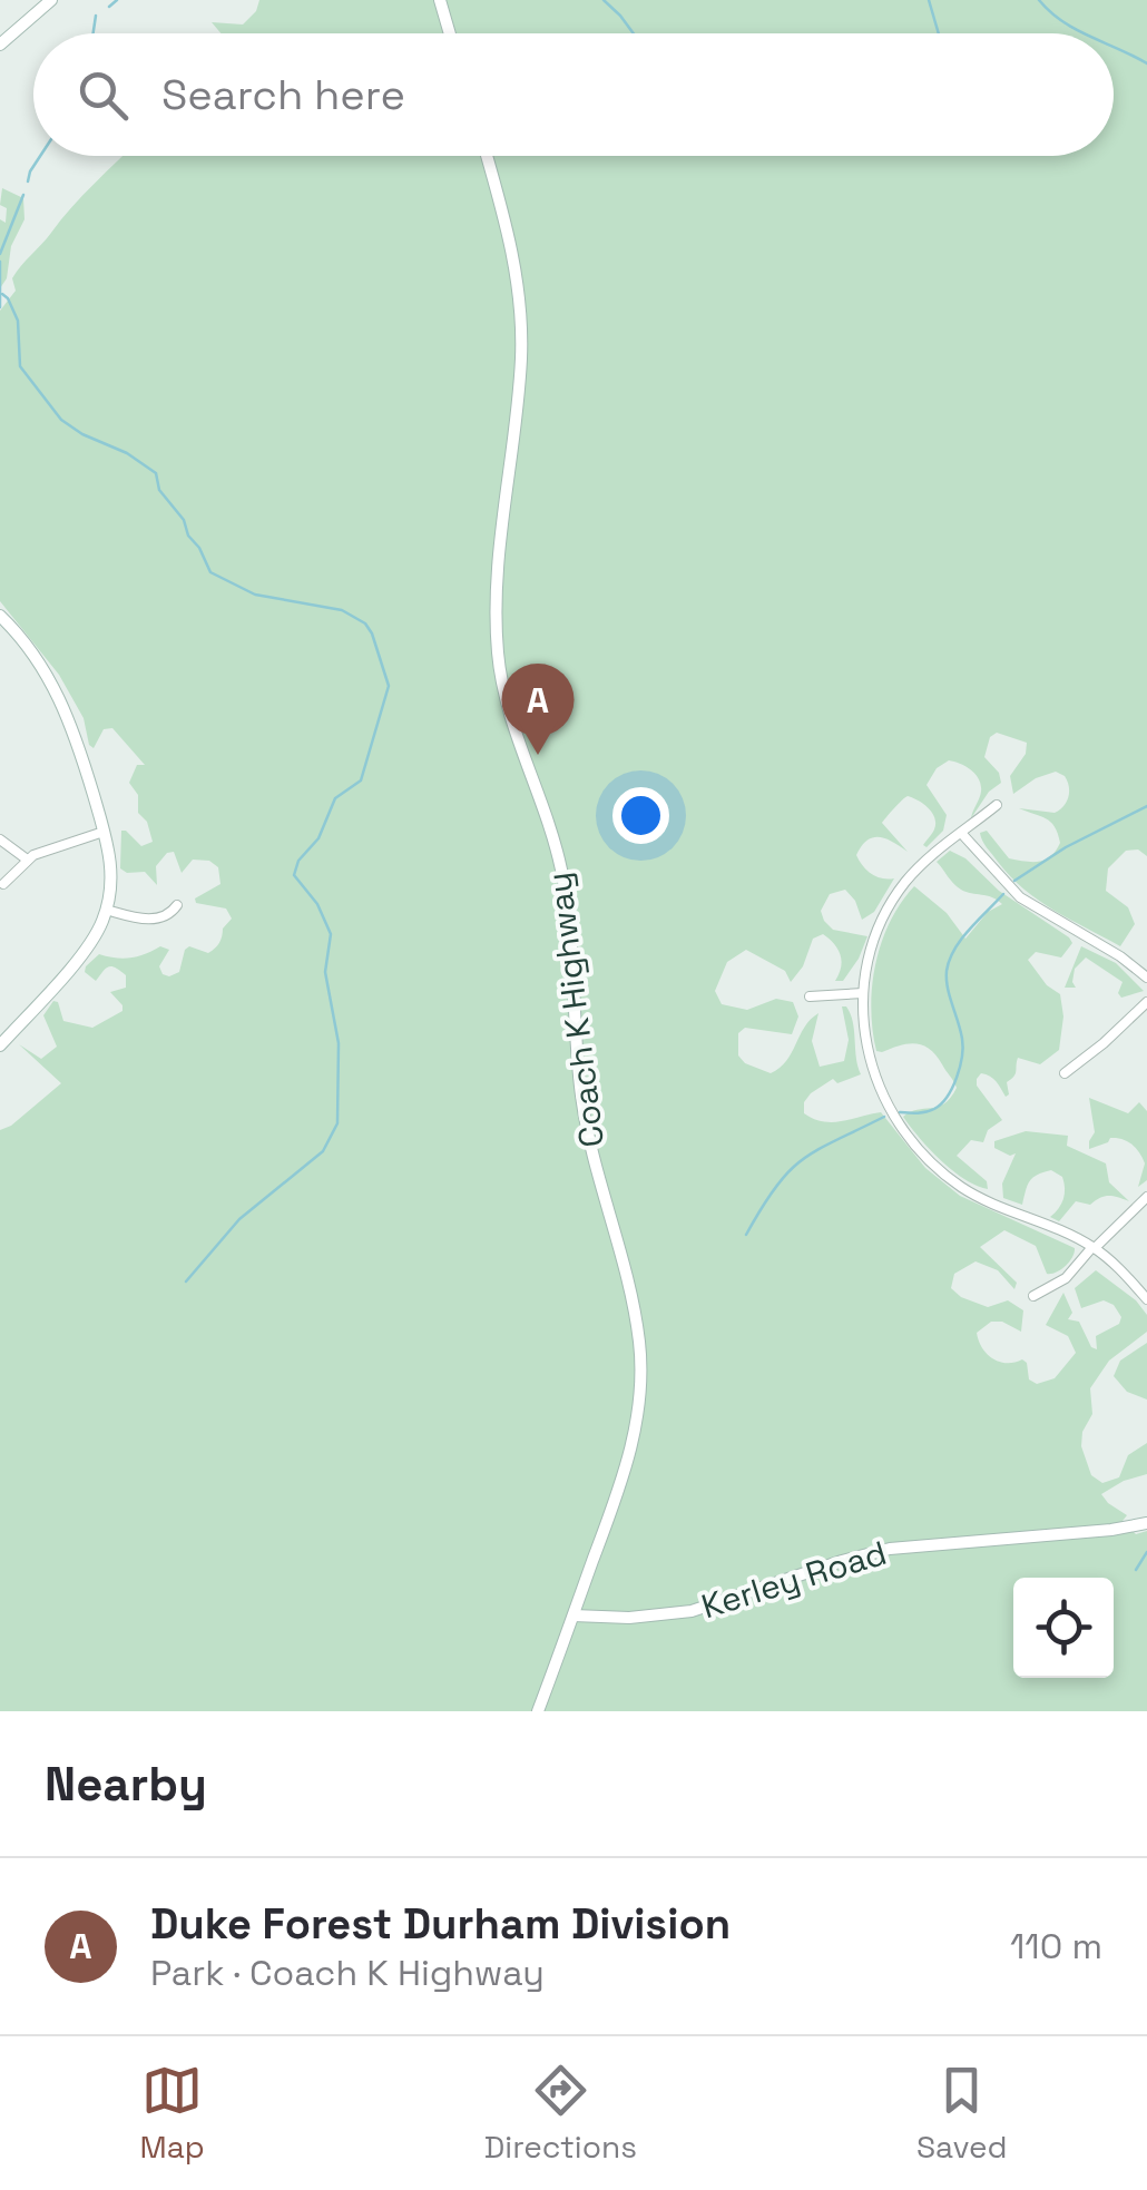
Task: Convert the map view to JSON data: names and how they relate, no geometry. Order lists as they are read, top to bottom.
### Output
{
  "streets": {
    "street": ["Coach K Highway", "Kerley Road"]
  },
  "crossings": [
    ["Coach K Highway", "Kerley Road"]
  ],
  "page": {
    "search": "Search here",
    "pins": "A",
    "heading": "Nearby",
    "list": [
      {
        "mark": "A",
        "name": "Duke Forest Durham Division",
        "note": "Park · Coach K Highway",
        "value": "110 m"
      }
    ],
    "nav": ["Map", "Directions", "Saved"]
  }
}
